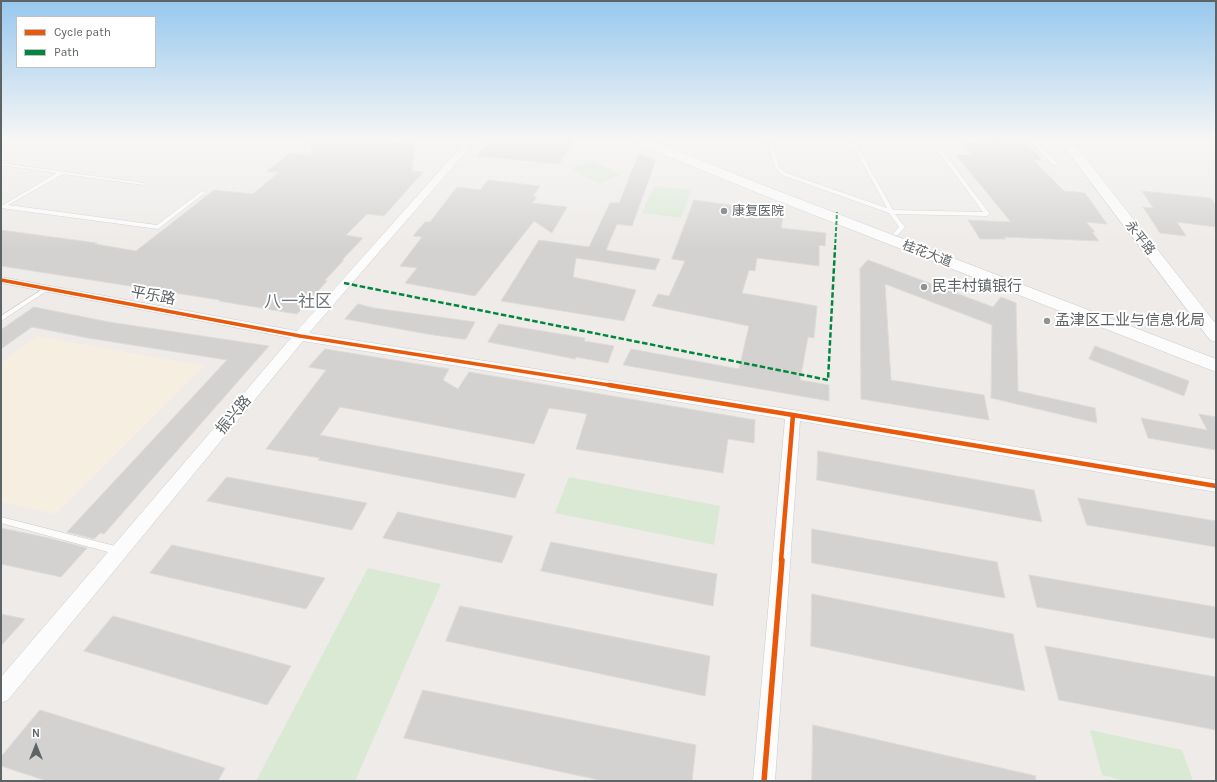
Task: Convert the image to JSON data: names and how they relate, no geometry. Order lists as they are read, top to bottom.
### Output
{
  "streets": {
    "main road": ["永平路", "桂花大道"],
    "street": ["平乐路", "振兴路"]
  },
  "crossings": [
    ["平乐路", "振兴路"]
  ],
  "districts": ["八一社区"],
  "places": ["康复医院", "民丰村镇银行", "孟津区工业与信息化局"],
  "legend": ["Cycle path", "Path"],
  "north": "top"
}
